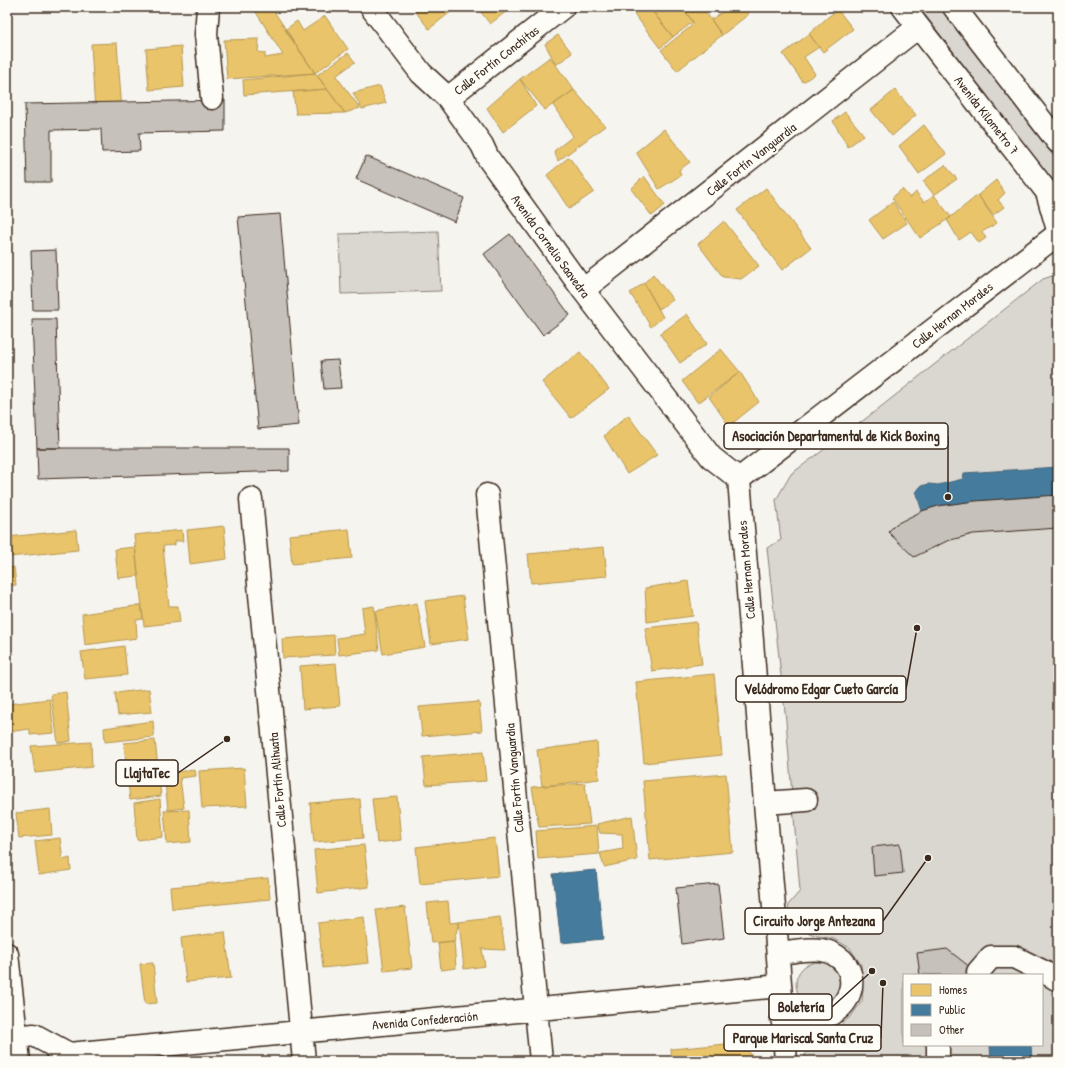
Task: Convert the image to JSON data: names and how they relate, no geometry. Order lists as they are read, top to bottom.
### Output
{
  "streets": {
    "street": [
      "Calle Fortín Conchitas",
      "Avenida Kilometro 7",
      "Calle Fortín Vanguardia",
      "Avenida Cornelio Saavedra",
      "Calle Hernan Morales",
      "Calle Fortín Alihuata",
      "Avenida Confederación"
    ]
  },
  "crossings": [
    ["Calle Fortín Conchitas", "Avenida Cornelio Saavedra"],
    ["Avenida Kilometro 7", "Calle Fortín Vanguardia"],
    ["Calle Fortín Vanguardia", "Avenida Cornelio Saavedra"],
    ["Calle Fortín Vanguardia", "Avenida Confederación"],
    ["Avenida Cornelio Saavedra", "Calle Hernan Morales"],
    ["Calle Hernan Morales", "Avenida Confederación"],
    ["Calle Fortín Alihuata", "Avenida Confederación"]
  ],
  "places": [
    "Asociación Departamental de Kick Boxing",
    "Velódromo Edgar Cueto García",
    "LlajtaTec",
    "Circuito Jorge Antezana",
    "Boletería",
    "Parque Mariscal Santa Cruz"
  ],
  "legend": ["Homes", "Public", "Other"]
}
